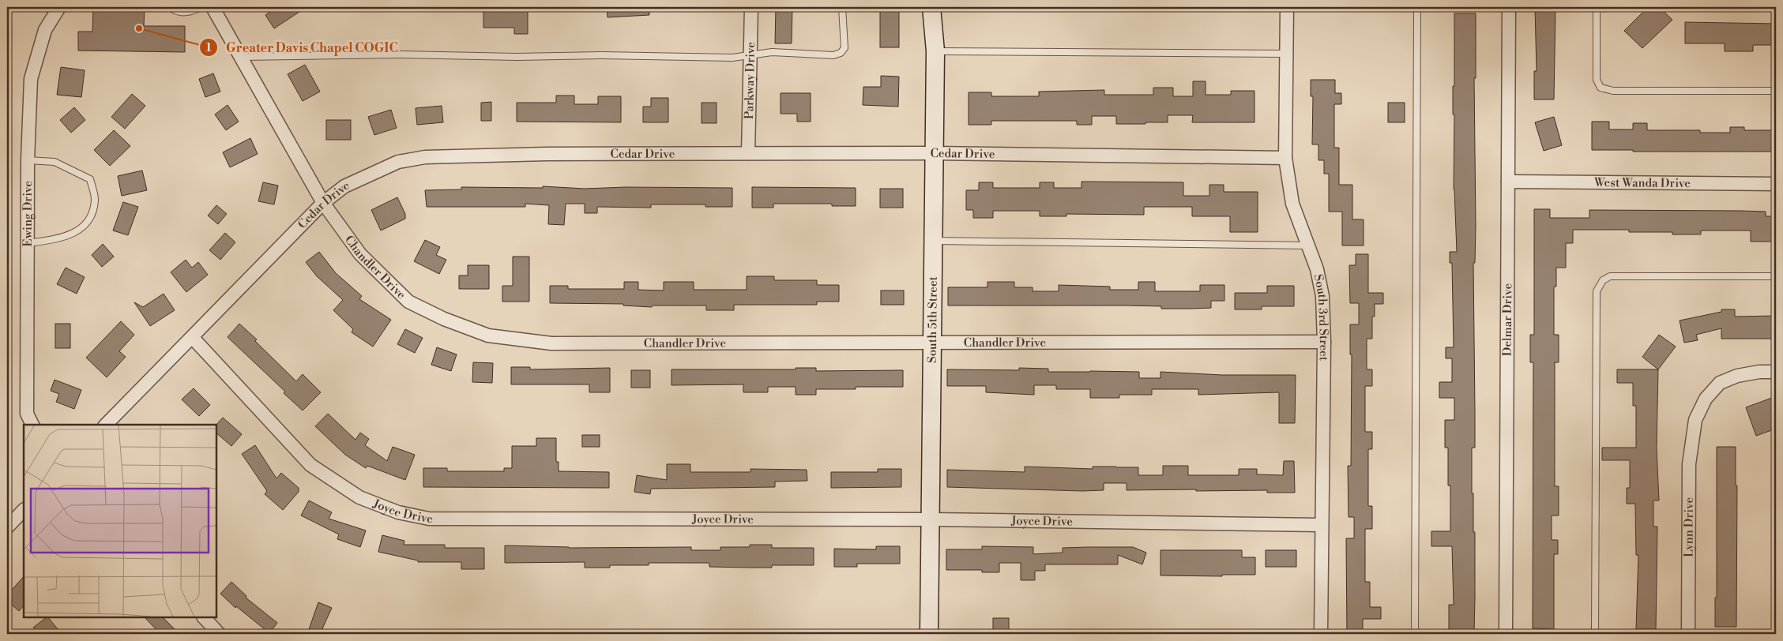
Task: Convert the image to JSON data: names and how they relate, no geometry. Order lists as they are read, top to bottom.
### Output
{
  "streets": {
    "street": [
      "Parkway Drive",
      "Cedar Drive",
      "West Wanda Drive",
      "Ewing Drive",
      "Chandler Drive",
      "South 3rd Street",
      "South 5th Street",
      "Delmar Drive",
      "Joyce Drive",
      "Lynn Drive"
    ]
  },
  "crossings": [
    ["Parkway Drive", "Cedar Drive"],
    ["Cedar Drive", "Chandler Drive"],
    ["Cedar Drive", "South 3rd Street"],
    ["Cedar Drive", "South 5th Street"],
    ["Cedar Drive", "Joyce Drive"],
    ["West Wanda Drive", "Delmar Drive"],
    ["Chandler Drive", "South 3rd Street"],
    ["Chandler Drive", "South 5th Street"],
    ["South 3rd Street", "Joyce Drive"],
    ["South 5th Street", "Joyce Drive"]
  ],
  "places": ["Greater Davis Chapel COGIC"]
}
